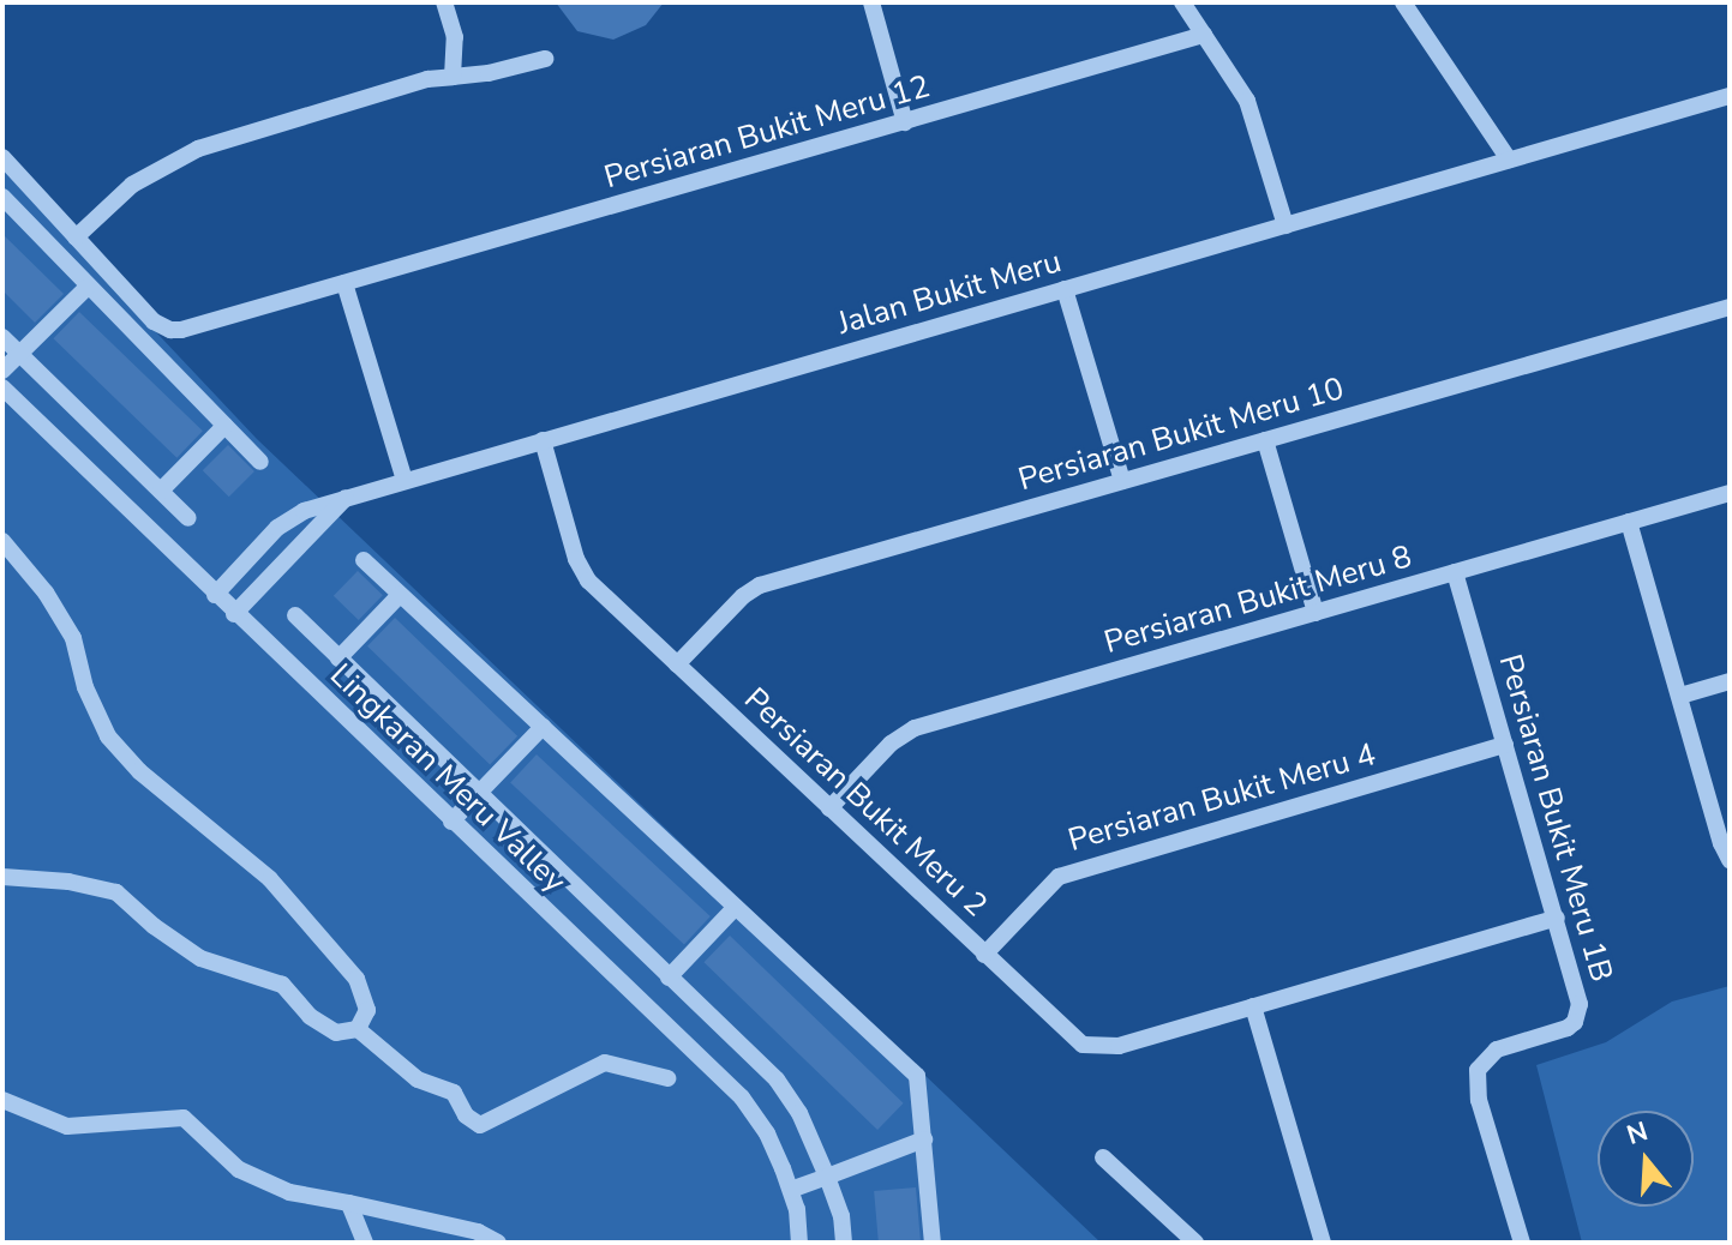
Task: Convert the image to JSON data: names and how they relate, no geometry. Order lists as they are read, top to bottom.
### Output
{
  "streets": {
    "street": [
      "Persiaran Bukit Meru 12",
      "Jalan Bukit Meru",
      "Persiaran Bukit Meru 10",
      "Persiaran Bukit Meru 8",
      "Lingkaran Meru Valley",
      "Persiaran Bukit Meru 4",
      "Persiaran Bukit Meru 2",
      "Persiaran Bukit Meru 1B"
    ]
  },
  "crossings": [
    ["Jalan Bukit Meru", "Lingkaran Meru Valley"],
    ["Jalan Bukit Meru", "Persiaran Bukit Meru 2"],
    ["Persiaran Bukit Meru 10", "Persiaran Bukit Meru 2"],
    ["Persiaran Bukit Meru 8", "Persiaran Bukit Meru 2"],
    ["Persiaran Bukit Meru 8", "Persiaran Bukit Meru 1B"],
    ["Persiaran Bukit Meru 4", "Persiaran Bukit Meru 2"],
    ["Persiaran Bukit Meru 4", "Persiaran Bukit Meru 1B"],
    ["Persiaran Bukit Meru 2", "Persiaran Bukit Meru 1B"]
  ],
  "north": "top"
}
